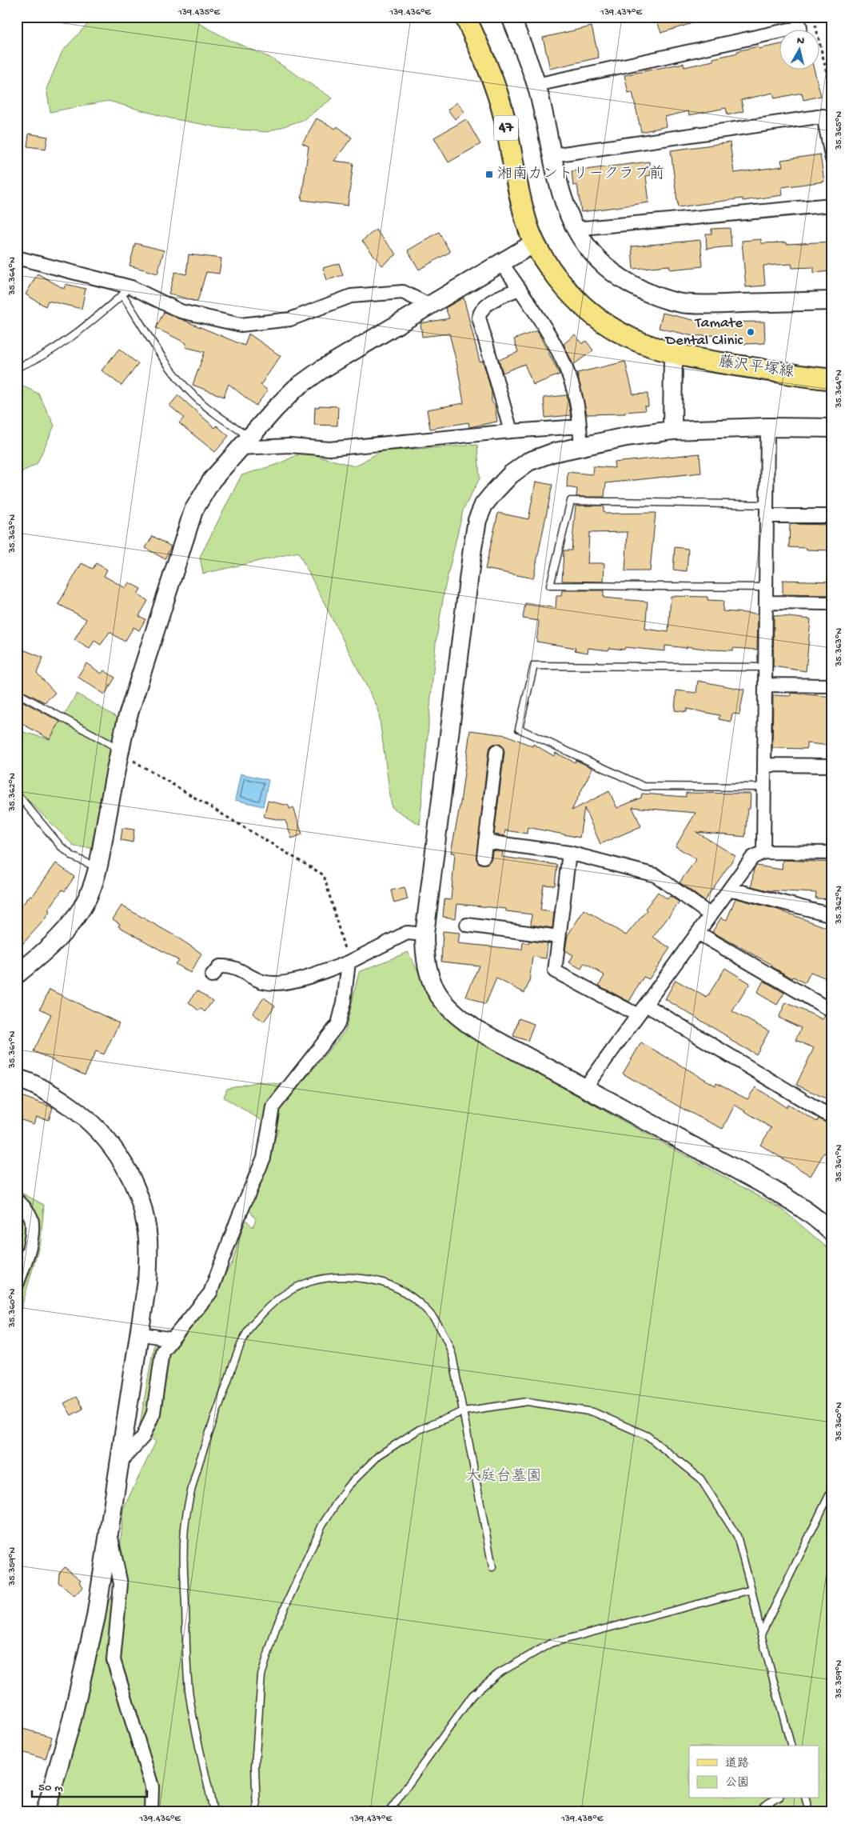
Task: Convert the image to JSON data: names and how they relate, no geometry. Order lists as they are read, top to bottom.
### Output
{
  "streets": {
    "main road": ["47", "藤沢平塚線"]
  },
  "crossings": [
    ["47", "藤沢平塚線"]
  ],
  "parks": ["大庭台墓園"],
  "places": {
    "transit": ["湘南カントリークラブ前"],
    "other": ["Tamate Dental Clinic"]
  },
  "legend": ["道路", "公園"],
  "scale_bar": "50 m",
  "north": "top",
  "coordinates": [
    "139.435°E",
    "139.436°E",
    "139.437°E",
    "35.365°N",
    "35.364°N",
    "35.363°N",
    "35.362°N",
    "35.361°N",
    "35.360°N",
    "35.359°N",
    "139.438°E"
  ]
}
